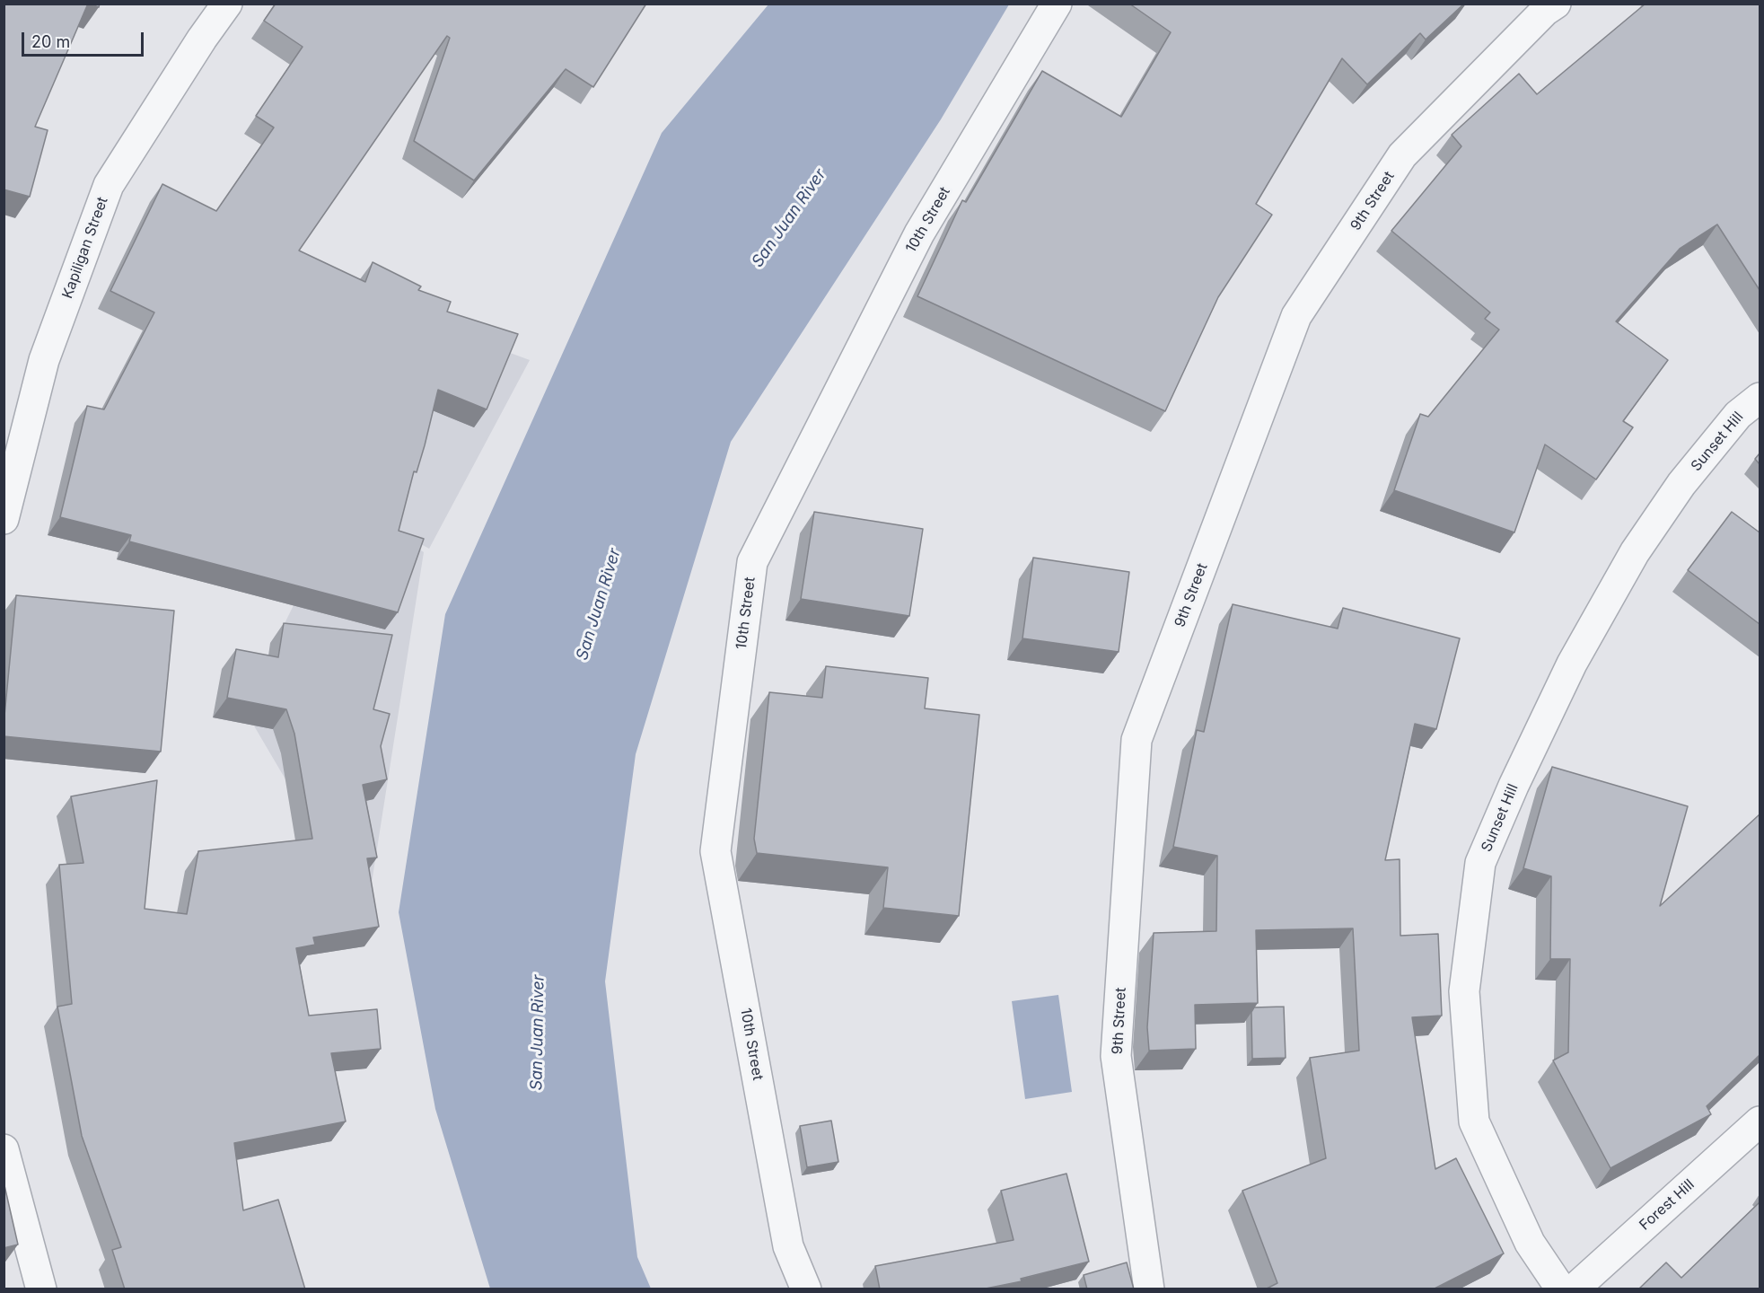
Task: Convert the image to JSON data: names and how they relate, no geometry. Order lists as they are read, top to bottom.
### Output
{
  "streets": {
    "street": [
      "9th Street",
      "10th Street",
      "Kapiligan Street",
      "Sunset Hill",
      "Forest Hill"
    ]
  },
  "water": ["San Juan River"],
  "scale_bar": "20 m"
}
